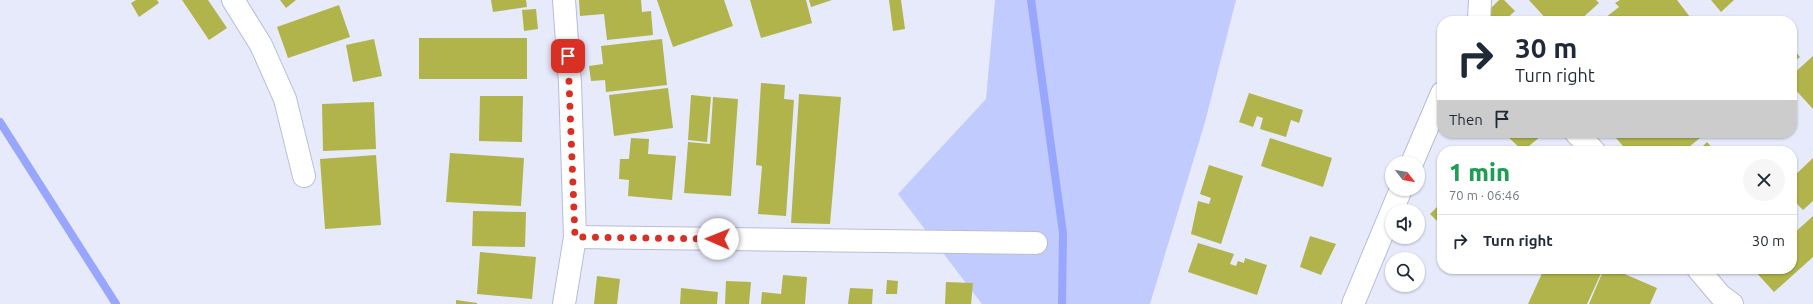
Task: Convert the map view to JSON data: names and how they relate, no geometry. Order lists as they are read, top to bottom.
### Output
{
  "north": "bottom right",
  "page": {
    "turn": ["30 m", "Turn right"],
    "then": "Then",
    "heading": ["1 min", "70 m · 06:46"],
    "list": [
      {
        "name": "Turn right",
        "value": "30 m"
      }
    ]
  }
}
